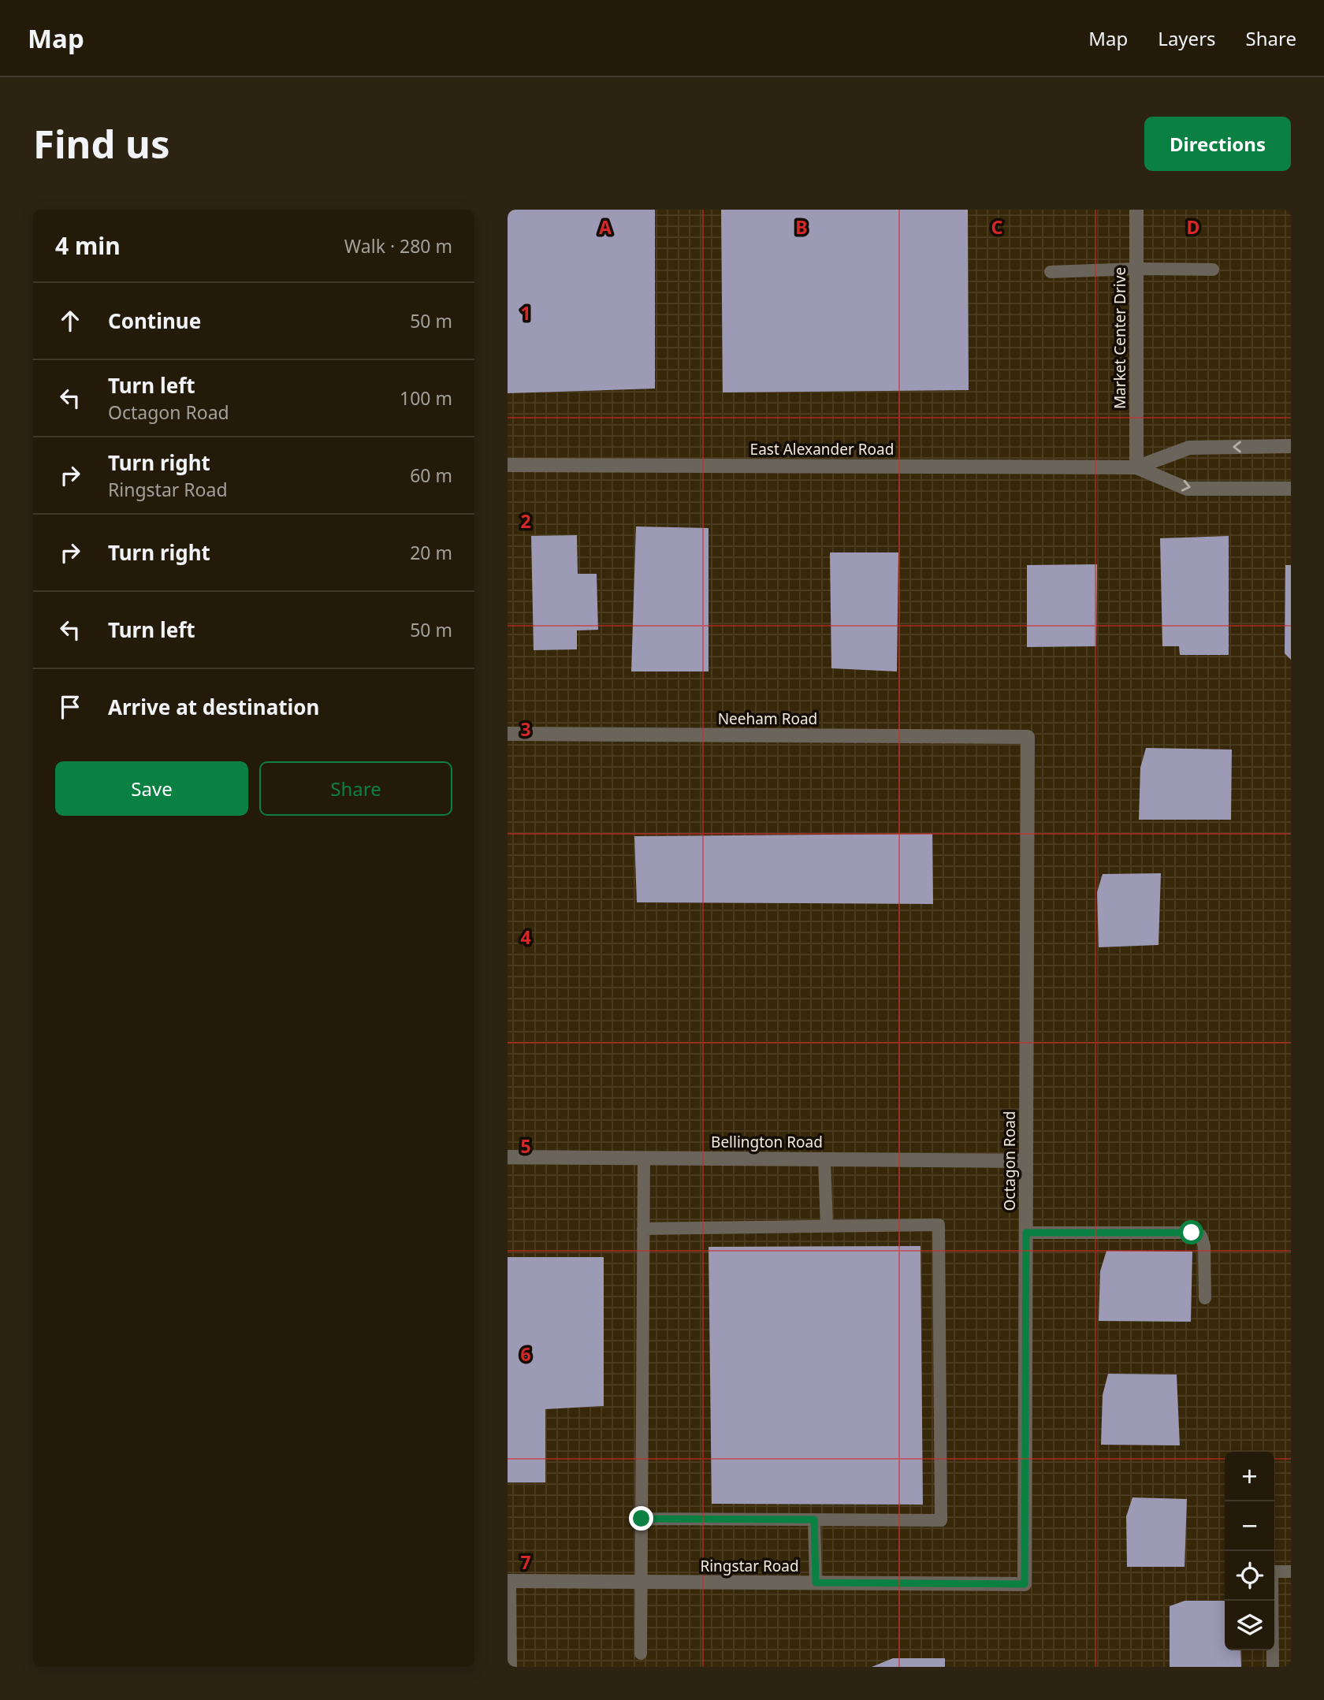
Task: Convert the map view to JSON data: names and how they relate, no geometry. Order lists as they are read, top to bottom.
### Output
{
  "streets": {
    "street": [
      "Market Center Drive",
      "East Alexander Road",
      "Neeham Road",
      "Bellington Road",
      "Octagon Road",
      "Ringstar Road"
    ]
  },
  "crossings": [
    ["Market Center Drive", "East Alexander Road"],
    ["Neeham Road", "Octagon Road"],
    ["Bellington Road", "Octagon Road"],
    ["Octagon Road", "Ringstar Road"]
  ],
  "page": {
    "header": "Map",
    "nav": ["Map", "Layers", "Share"],
    "buttons": [
      "Directions",
      ["Save", "Share"]
    ],
    "title": "Find us",
    "heading": ["4 min", "Walk · 280 m"],
    "list": [
      ["Continue", "50 m"],
      ["Turn left", "Octagon Road", "100 m"],
      ["Turn right", "Ringstar Road", "60 m"],
      ["Turn right", "20 m"],
      ["Turn left", "50 m"],
      "Arrive at destination"
    ],
    "map_buttons": ["+", "−"]
  },
  "grid": {
    "columns": [
      "A",
      "B",
      "C",
      "D"
    ],
    "rows": [
      "1",
      "2",
      "3",
      "4",
      "5",
      "6",
      "7"
    ]
  }
}
